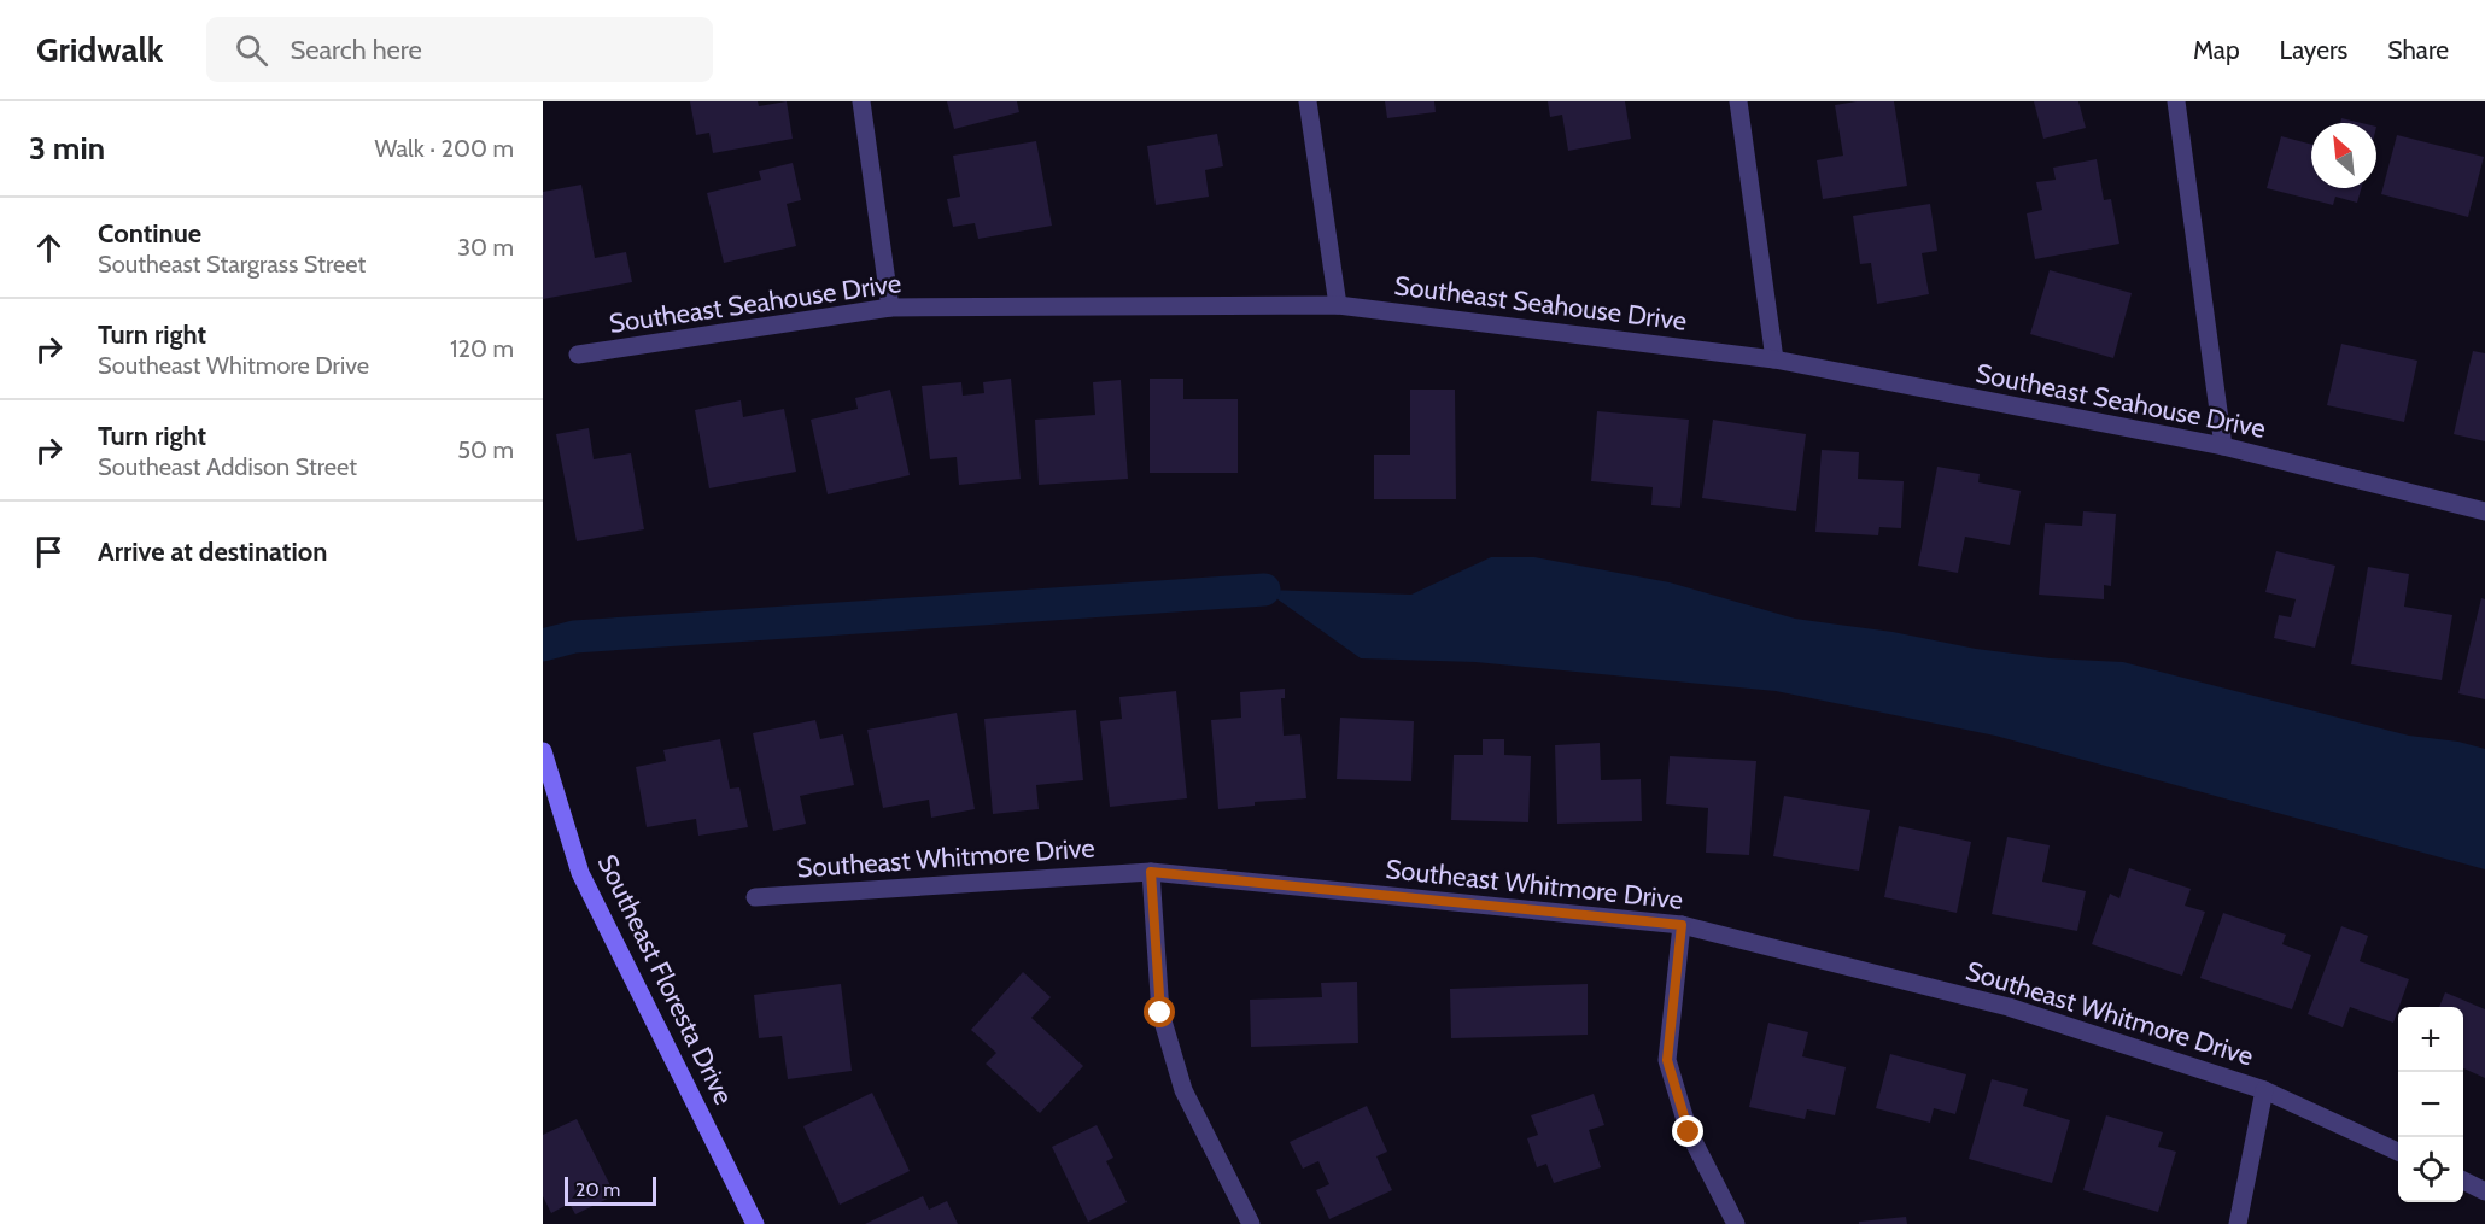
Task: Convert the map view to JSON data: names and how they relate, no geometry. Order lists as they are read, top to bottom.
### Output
{
  "streets": {
    "street": ["Southeast Seahouse Drive", "Southeast Whitmore Drive", "Southeast Floresta Drive"]
  },
  "scale_bar": "20 m",
  "north": "top left",
  "page": {
    "header": "Gridwalk",
    "search": "Search here",
    "nav": ["Map", "Layers", "Share"],
    "heading": ["3 min", "Walk · 200 m"],
    "list": [
      ["Continue", "Southeast Stargrass Street", "30 m"],
      ["Turn right", "Southeast Whitmore Drive", "120 m"],
      ["Turn right", "Southeast Addison Street", "50 m"],
      "Arrive at destination"
    ],
    "map_buttons": ["+", "−"],
    "scale": "20 m"
  }
}
